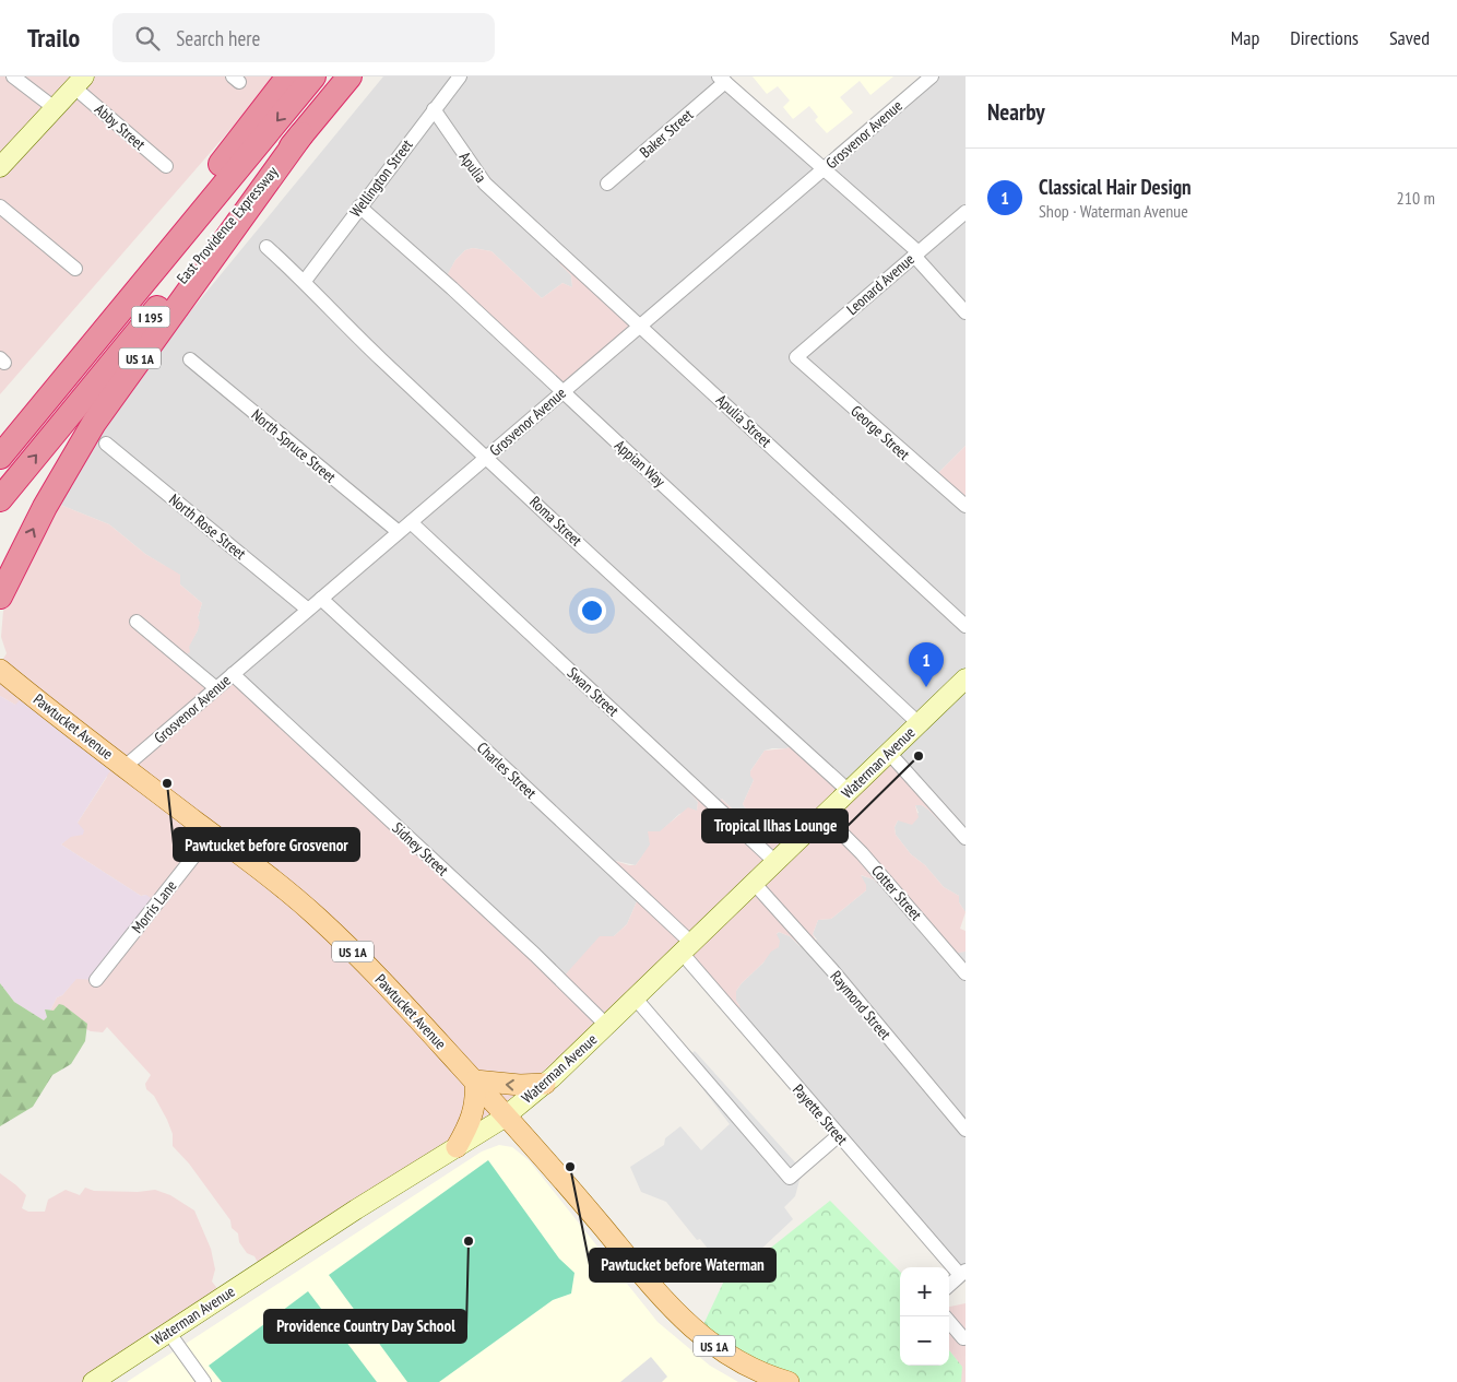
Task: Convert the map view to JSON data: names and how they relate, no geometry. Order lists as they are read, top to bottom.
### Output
{
  "streets": {
    "highway": ["East Providence Expressway", "I 195", "US 1A"],
    "main road": ["Pawtucket Avenue", "Waterman Avenue"],
    "street": [
      "Abby Street",
      "Baker Street",
      "Grosvenor Avenue",
      "Apulia",
      "Wellington Street",
      "Leonard Avenue",
      "Apulia Street",
      "George Street",
      "North Spruce Street",
      "Appian Way",
      "Roma Street",
      "North Rose Street",
      "Swan Street",
      "Charles Street",
      "Sidney Street",
      "Cotter Street",
      "Morris Lane",
      "Raymond Street",
      "Payette Street"
    ]
  },
  "crossings": [
    ["Grosvenor Avenue", "Apulia Street"],
    ["Grosvenor Avenue", "North Spruce Street"],
    ["Grosvenor Avenue", "Appian Way"],
    ["Grosvenor Avenue", "Roma Street"],
    ["Grosvenor Avenue", "North Rose Street"],
    ["Grosvenor Avenue", "Swan Street"],
    ["Grosvenor Avenue", "Pawtucket Avenue"],
    ["Grosvenor Avenue", "Charles Street"],
    ["Grosvenor Avenue", "Sidney Street"],
    ["Apulia", "Wellington Street"],
    ["Apulia", "Apulia Street"],
    ["Wellington Street", "Appian Way"],
    ["Wellington Street", "Roma Street"],
    ["East Providence Expressway", "US 1A"],
    ["Leonard Avenue", "George Street"],
    ["Appian Way", "Waterman Avenue"],
    ["Roma Street", "Waterman Avenue"],
    ["Swan Street", "Waterman Avenue"],
    ["Pawtucket Avenue", "Waterman Avenue"],
    ["Pawtucket Avenue", "Morris Lane"],
    ["Waterman Avenue", "Charles Street"],
    ["Waterman Avenue", "Sidney Street"],
    ["Waterman Avenue", "Cotter Street"],
    ["Waterman Avenue", "Raymond Street"],
    ["Waterman Avenue", "Payette Street"],
    ["Charles Street", "Payette Street"]
  ],
  "places": [
    "Tropical Ilhas Lounge",
    "Pawtucket before Grosvenor",
    "Pawtucket before Waterman",
    "Providence Country Day School"
  ],
  "page": {
    "header": "Trailo",
    "search": "Search here",
    "nav": ["Map", "Directions", "Saved"],
    "heading": "Nearby",
    "list": [
      {
        "mark": "1",
        "name": "Classical Hair Design",
        "note": "Shop · Waterman Avenue",
        "value": "210 m"
      }
    ],
    "pins": "1",
    "map_buttons": ["+", "−"]
  }
}
